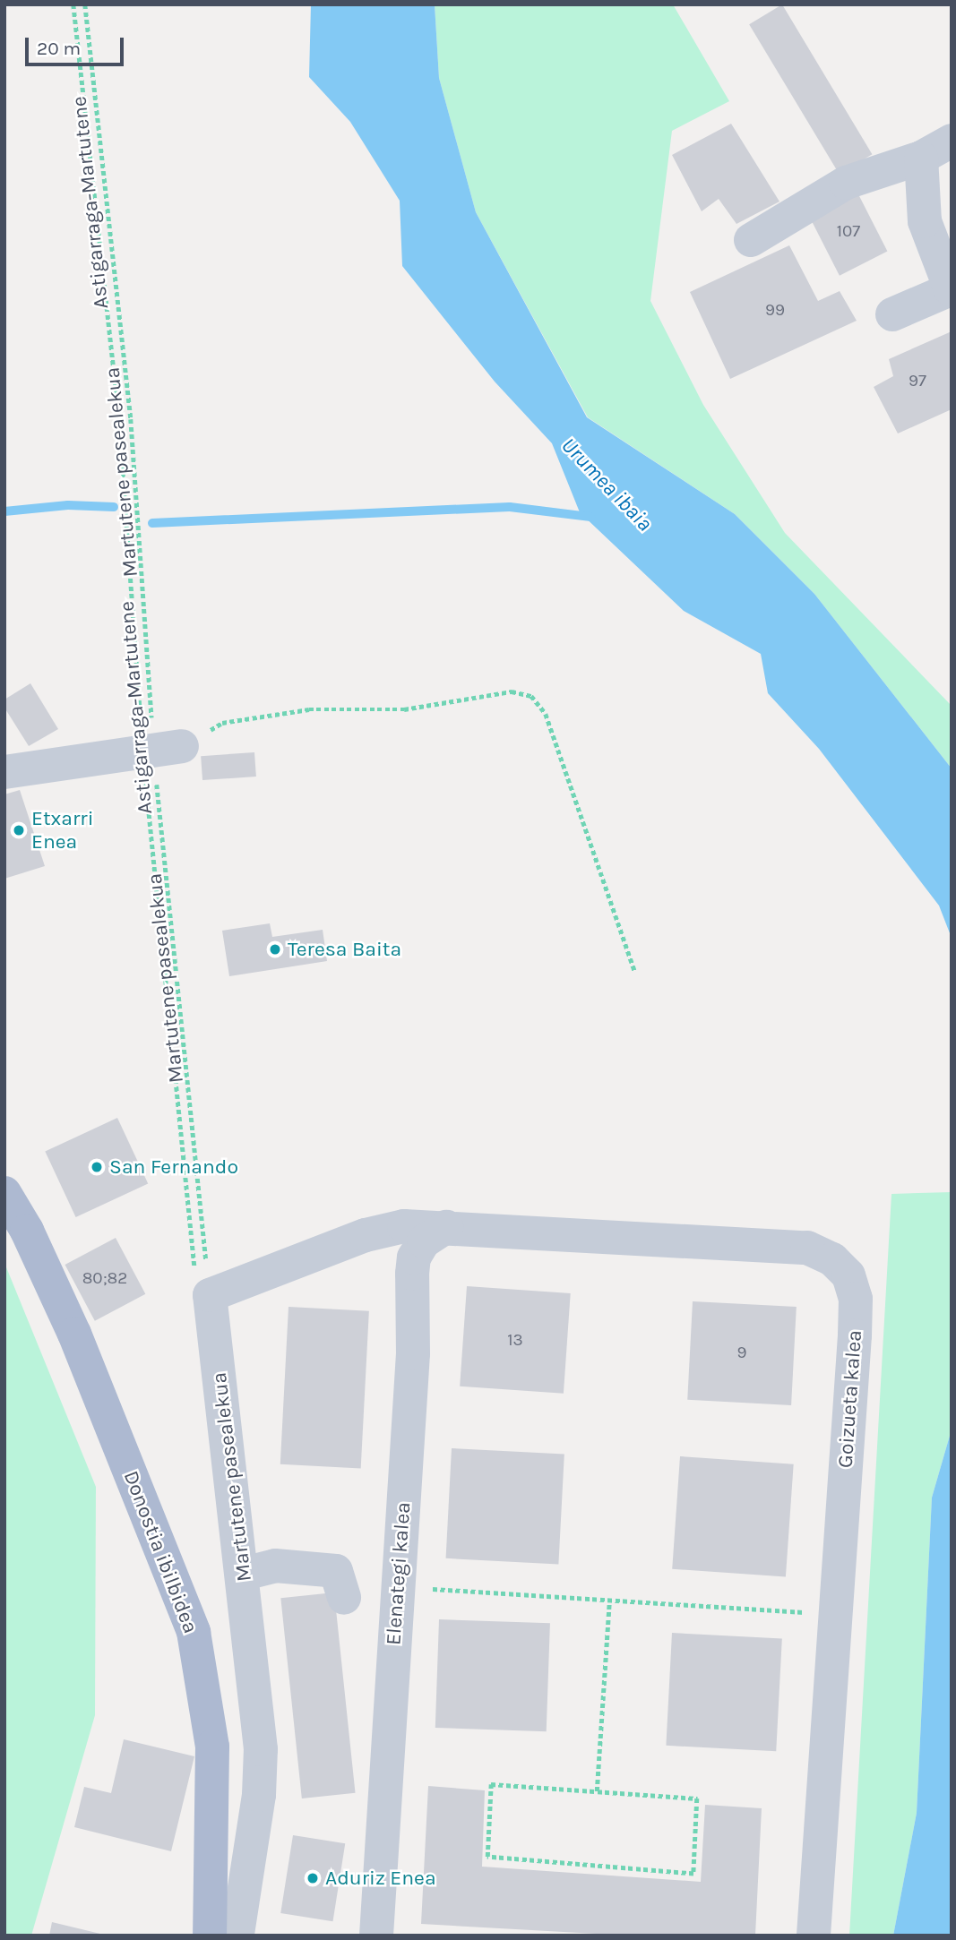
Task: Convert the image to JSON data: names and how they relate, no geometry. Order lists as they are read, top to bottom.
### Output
{
  "streets": {
    "main road": ["Donostia ibilbidea"],
    "street": ["Martutene pasealekua", "Goizueta kalea", "Elenategi kalea"],
    "path": ["Astigarraga-Martutene"]
  },
  "crossings": [
    ["Astigarraga-Martutene", "Martutene pasealekua"],
    ["Astigarraga-Martutene", "Goizueta kalea"],
    ["Martutene pasealekua", "Goizueta kalea"],
    ["Martutene pasealekua", "Donostia ibilbidea"],
    ["Goizueta kalea", "Elenategi kalea"]
  ],
  "water": ["Urumea ibaia"],
  "places": [
    "Etxarri Enea",
    "Teresa Baita",
    "San Fernando",
    "Aduriz Enea"
  ],
  "house_numbers": [
    "107",
    "99",
    "97",
    "80;82",
    "13",
    "9"
  ],
  "scale_bar": "20 m"
}
